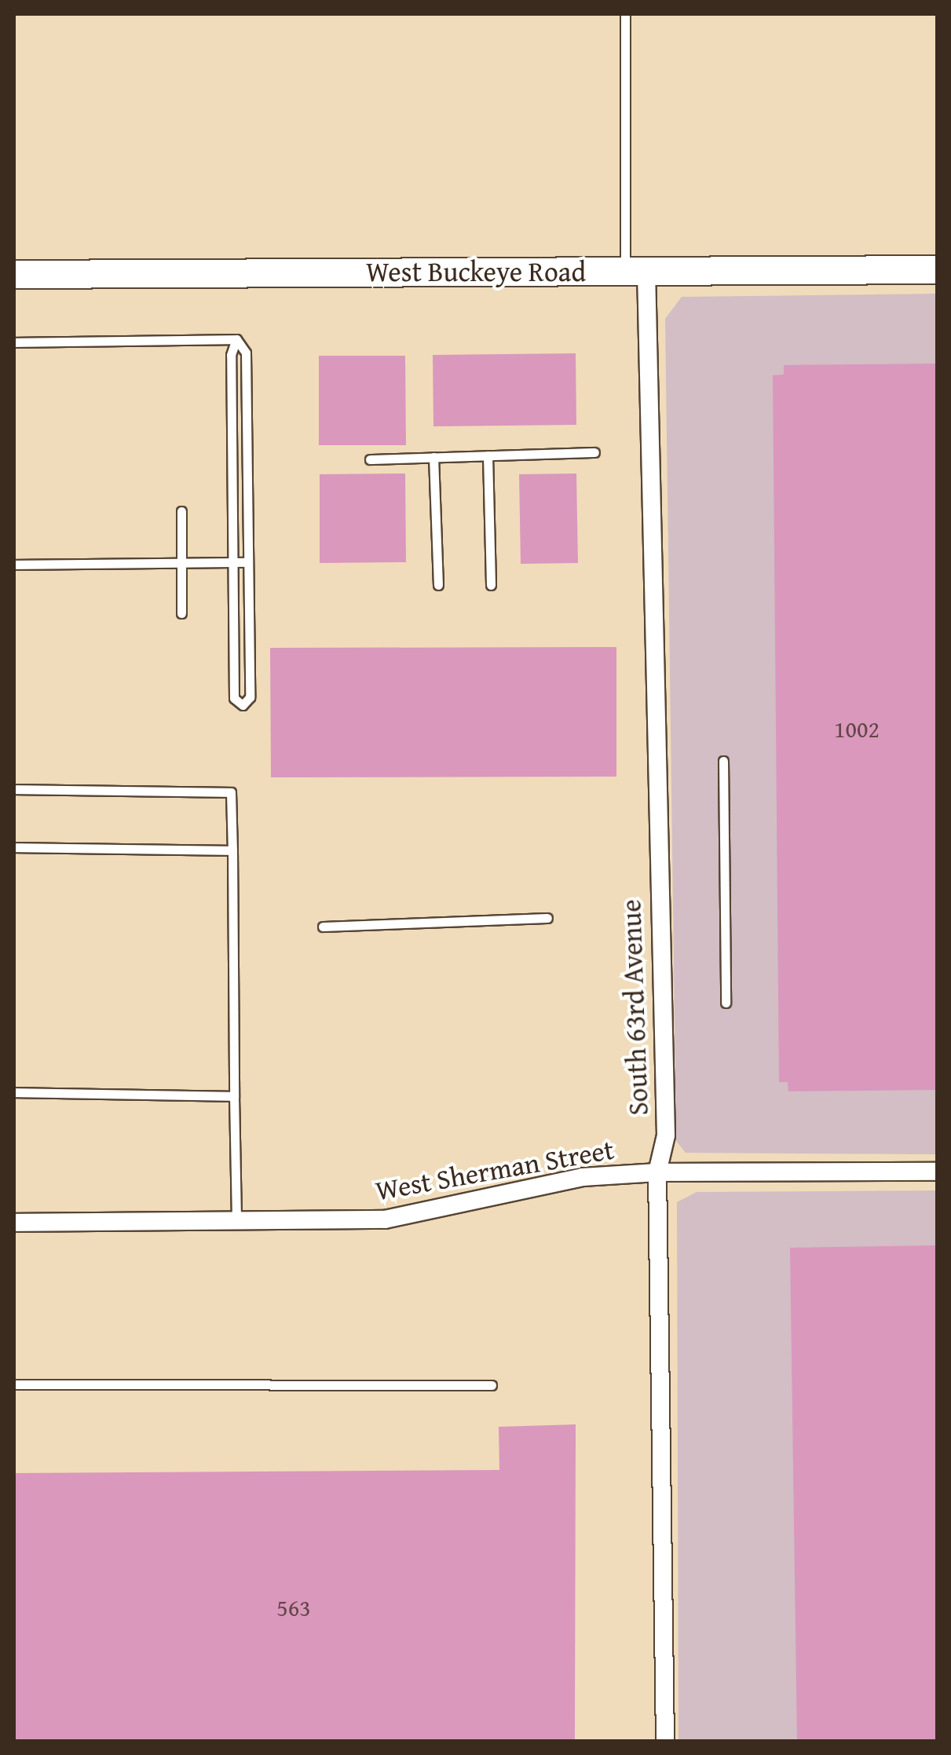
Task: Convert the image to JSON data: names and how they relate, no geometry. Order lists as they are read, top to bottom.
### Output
{
  "streets": {
    "main road": ["West Buckeye Road"],
    "street": ["South 63rd Avenue", "West Sherman Street"]
  },
  "crossings": [
    ["West Buckeye Road", "South 63rd Avenue"],
    ["South 63rd Avenue", "West Sherman Street"]
  ],
  "house_numbers": ["1002", "563"]
}
